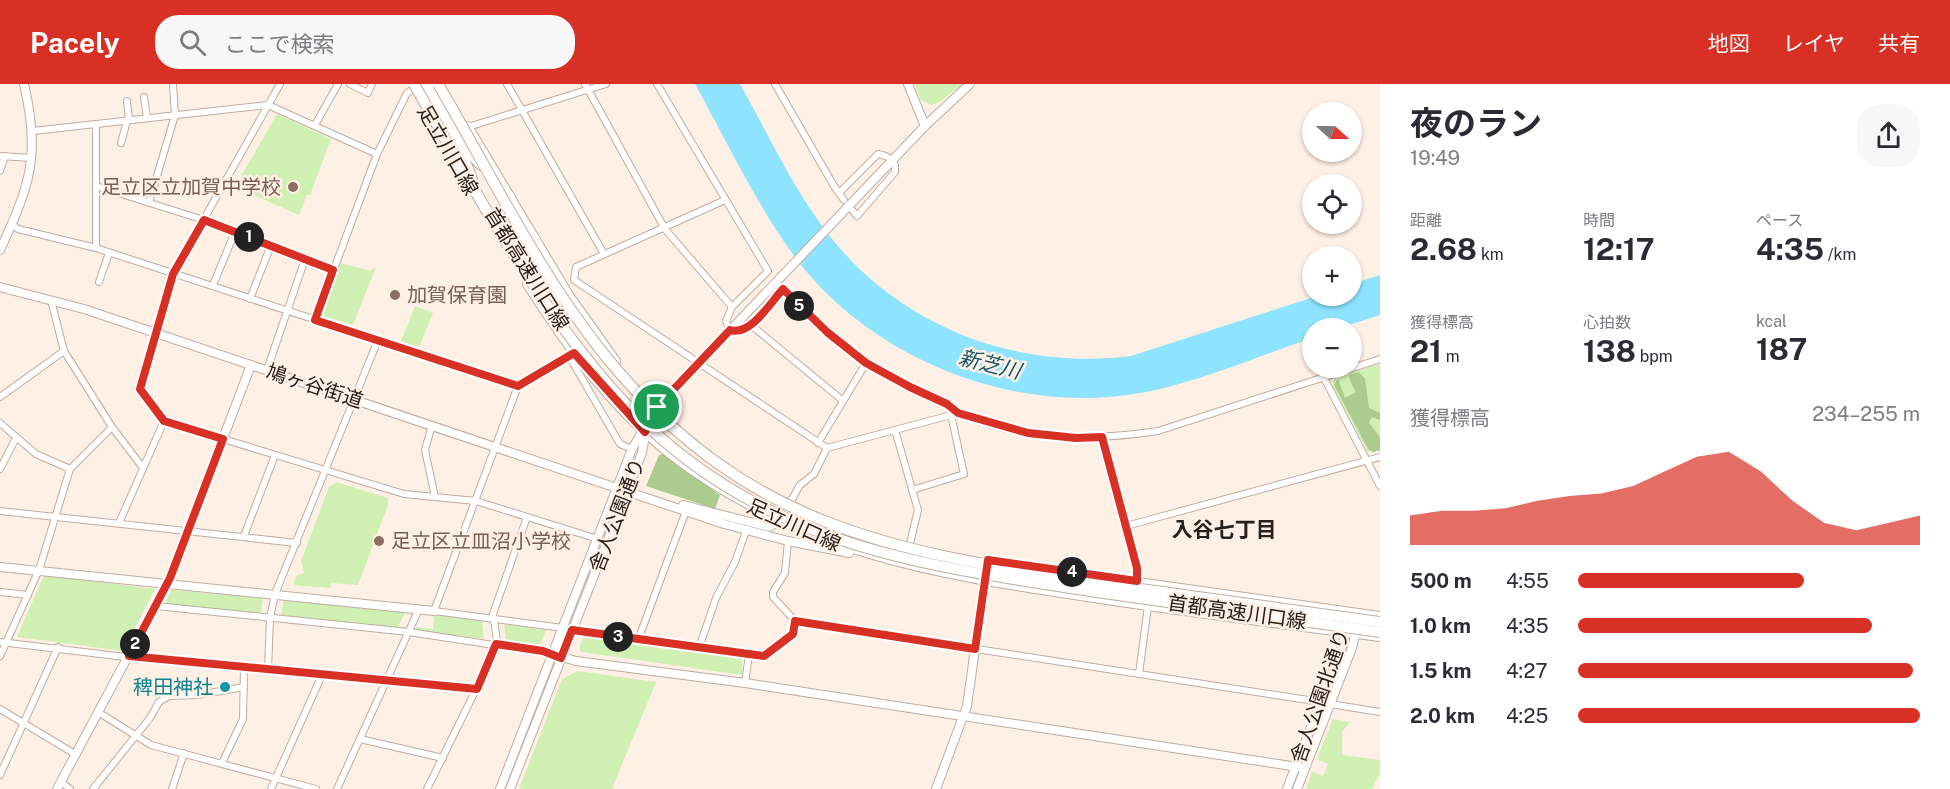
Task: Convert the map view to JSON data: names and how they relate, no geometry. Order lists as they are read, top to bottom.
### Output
{
  "streets": {
    "highway": ["首都高速川口線"],
    "street": [
      "足立川口線",
      "鳩ヶ谷街道",
      "舎人公園通り",
      "舎人公園北通り"
    ]
  },
  "crossings": [
    ["足立川口線", "首都高速川口線"],
    ["足立川口線", "鳩ヶ谷街道"],
    ["足立川口線", "舎人公園通り"],
    ["足立川口線", "舎人公園北通り"],
    ["鳩ヶ谷街道", "舎人公園通り"]
  ],
  "districts": ["入谷七丁目"],
  "water": ["新芝川"],
  "places": [
    "足立区立加賀中学校",
    "加賀保育園",
    "足立区立皿沼小学校",
    "稗田神社"
  ],
  "north": "right",
  "page": {
    "header": "Pacely",
    "search": "ここで検索",
    "nav": ["地図", "レイヤ", "共有"],
    "heading": ["夜のラン", "19:49"],
    "map_buttons": ["+", "−"],
    "stats": [
      ["距離", "2.68 km"],
      ["時間", "12:17"],
      ["ペース", "4:35 /km"],
      ["獲得標高", "21 m"],
      ["心拍数", "138 bpm"],
      ["kcal", "187"]
    ],
    "pins": [
      "1",
      "5",
      "4",
      "3",
      "2"
    ],
    "chart": ["獲得標高", "234–255 m"],
    "list": [
      {
        "name": "500 m",
        "note": "4:55"
      },
      {
        "name": "1.0 km",
        "note": "4:35"
      },
      {
        "name": "1.5 km",
        "note": "4:27"
      },
      {
        "name": "2.0 km",
        "note": "4:25"
      }
    ]
  }
}
